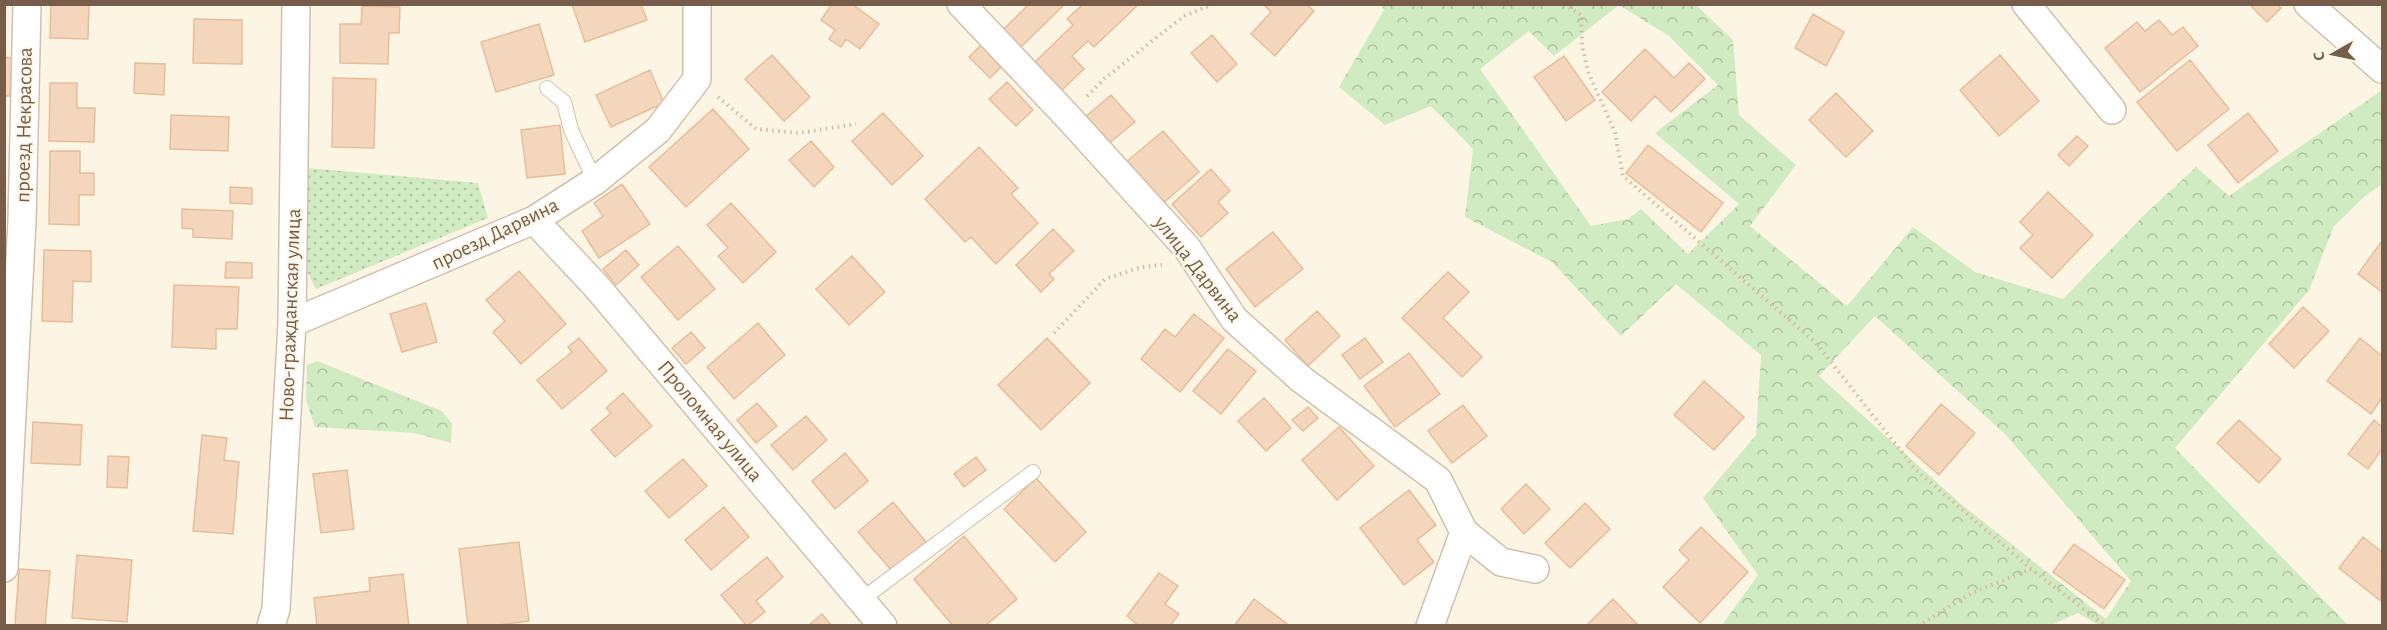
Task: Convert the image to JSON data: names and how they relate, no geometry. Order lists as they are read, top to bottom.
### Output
{
  "streets": {
    "street": [
      "проезд Некрасова",
      "проезд Дарвина",
      "улица Дарвина",
      "Ново-гражданская улица",
      "Проломная улица"
    ]
  },
  "crossings": [
    ["проезд Дарвина", "Ново-гражданская улица"],
    ["проезд Дарвина", "Проломная улица"]
  ],
  "north": "left"
}
